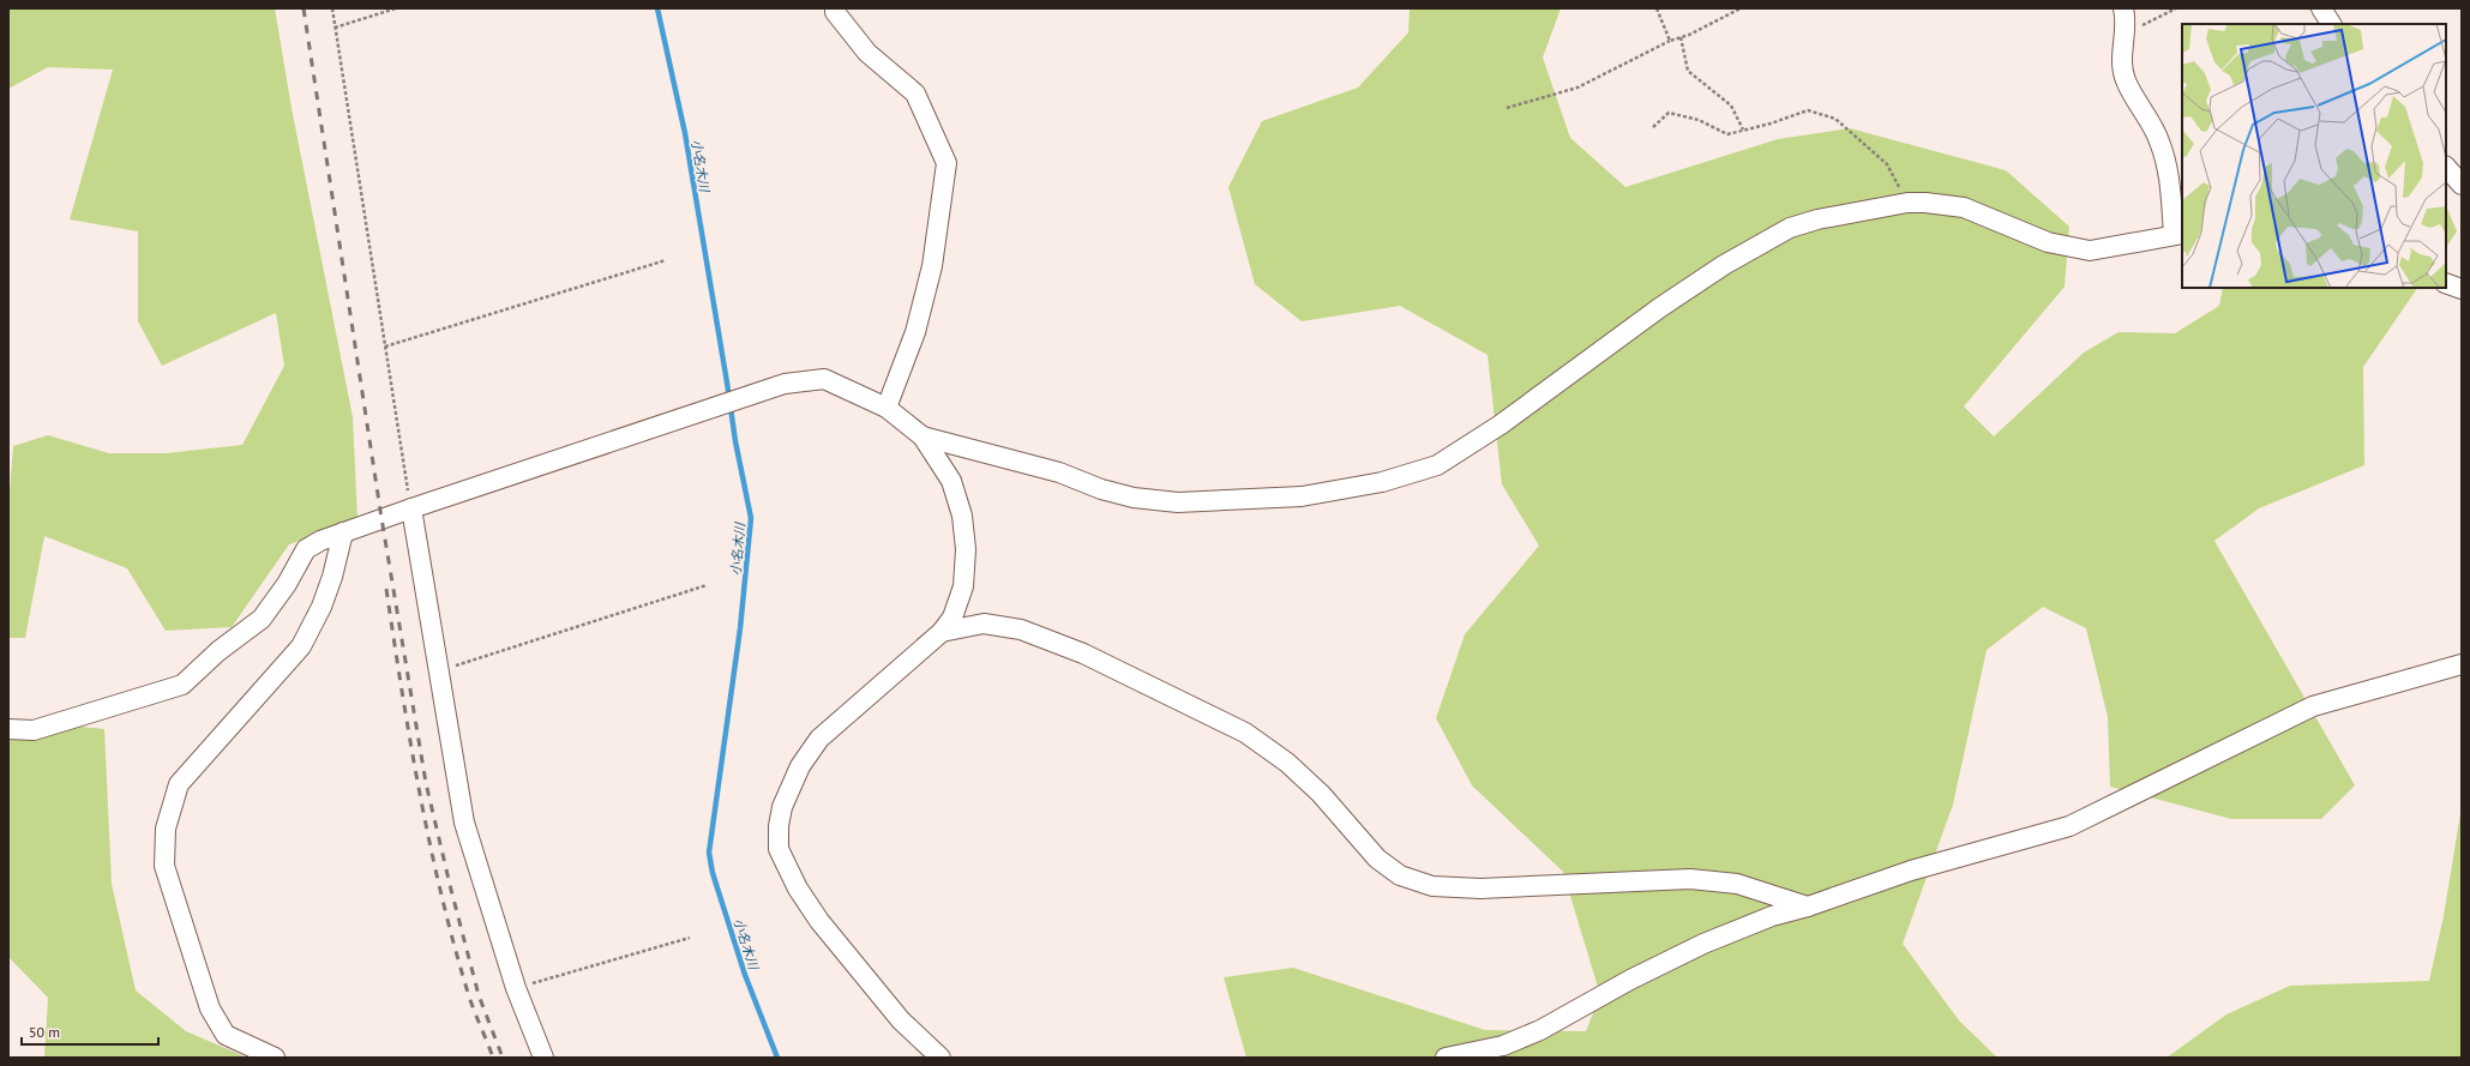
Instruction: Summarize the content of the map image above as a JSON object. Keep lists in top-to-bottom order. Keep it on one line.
{"water":["小名木川"],"scale_bar":"50 m"}
